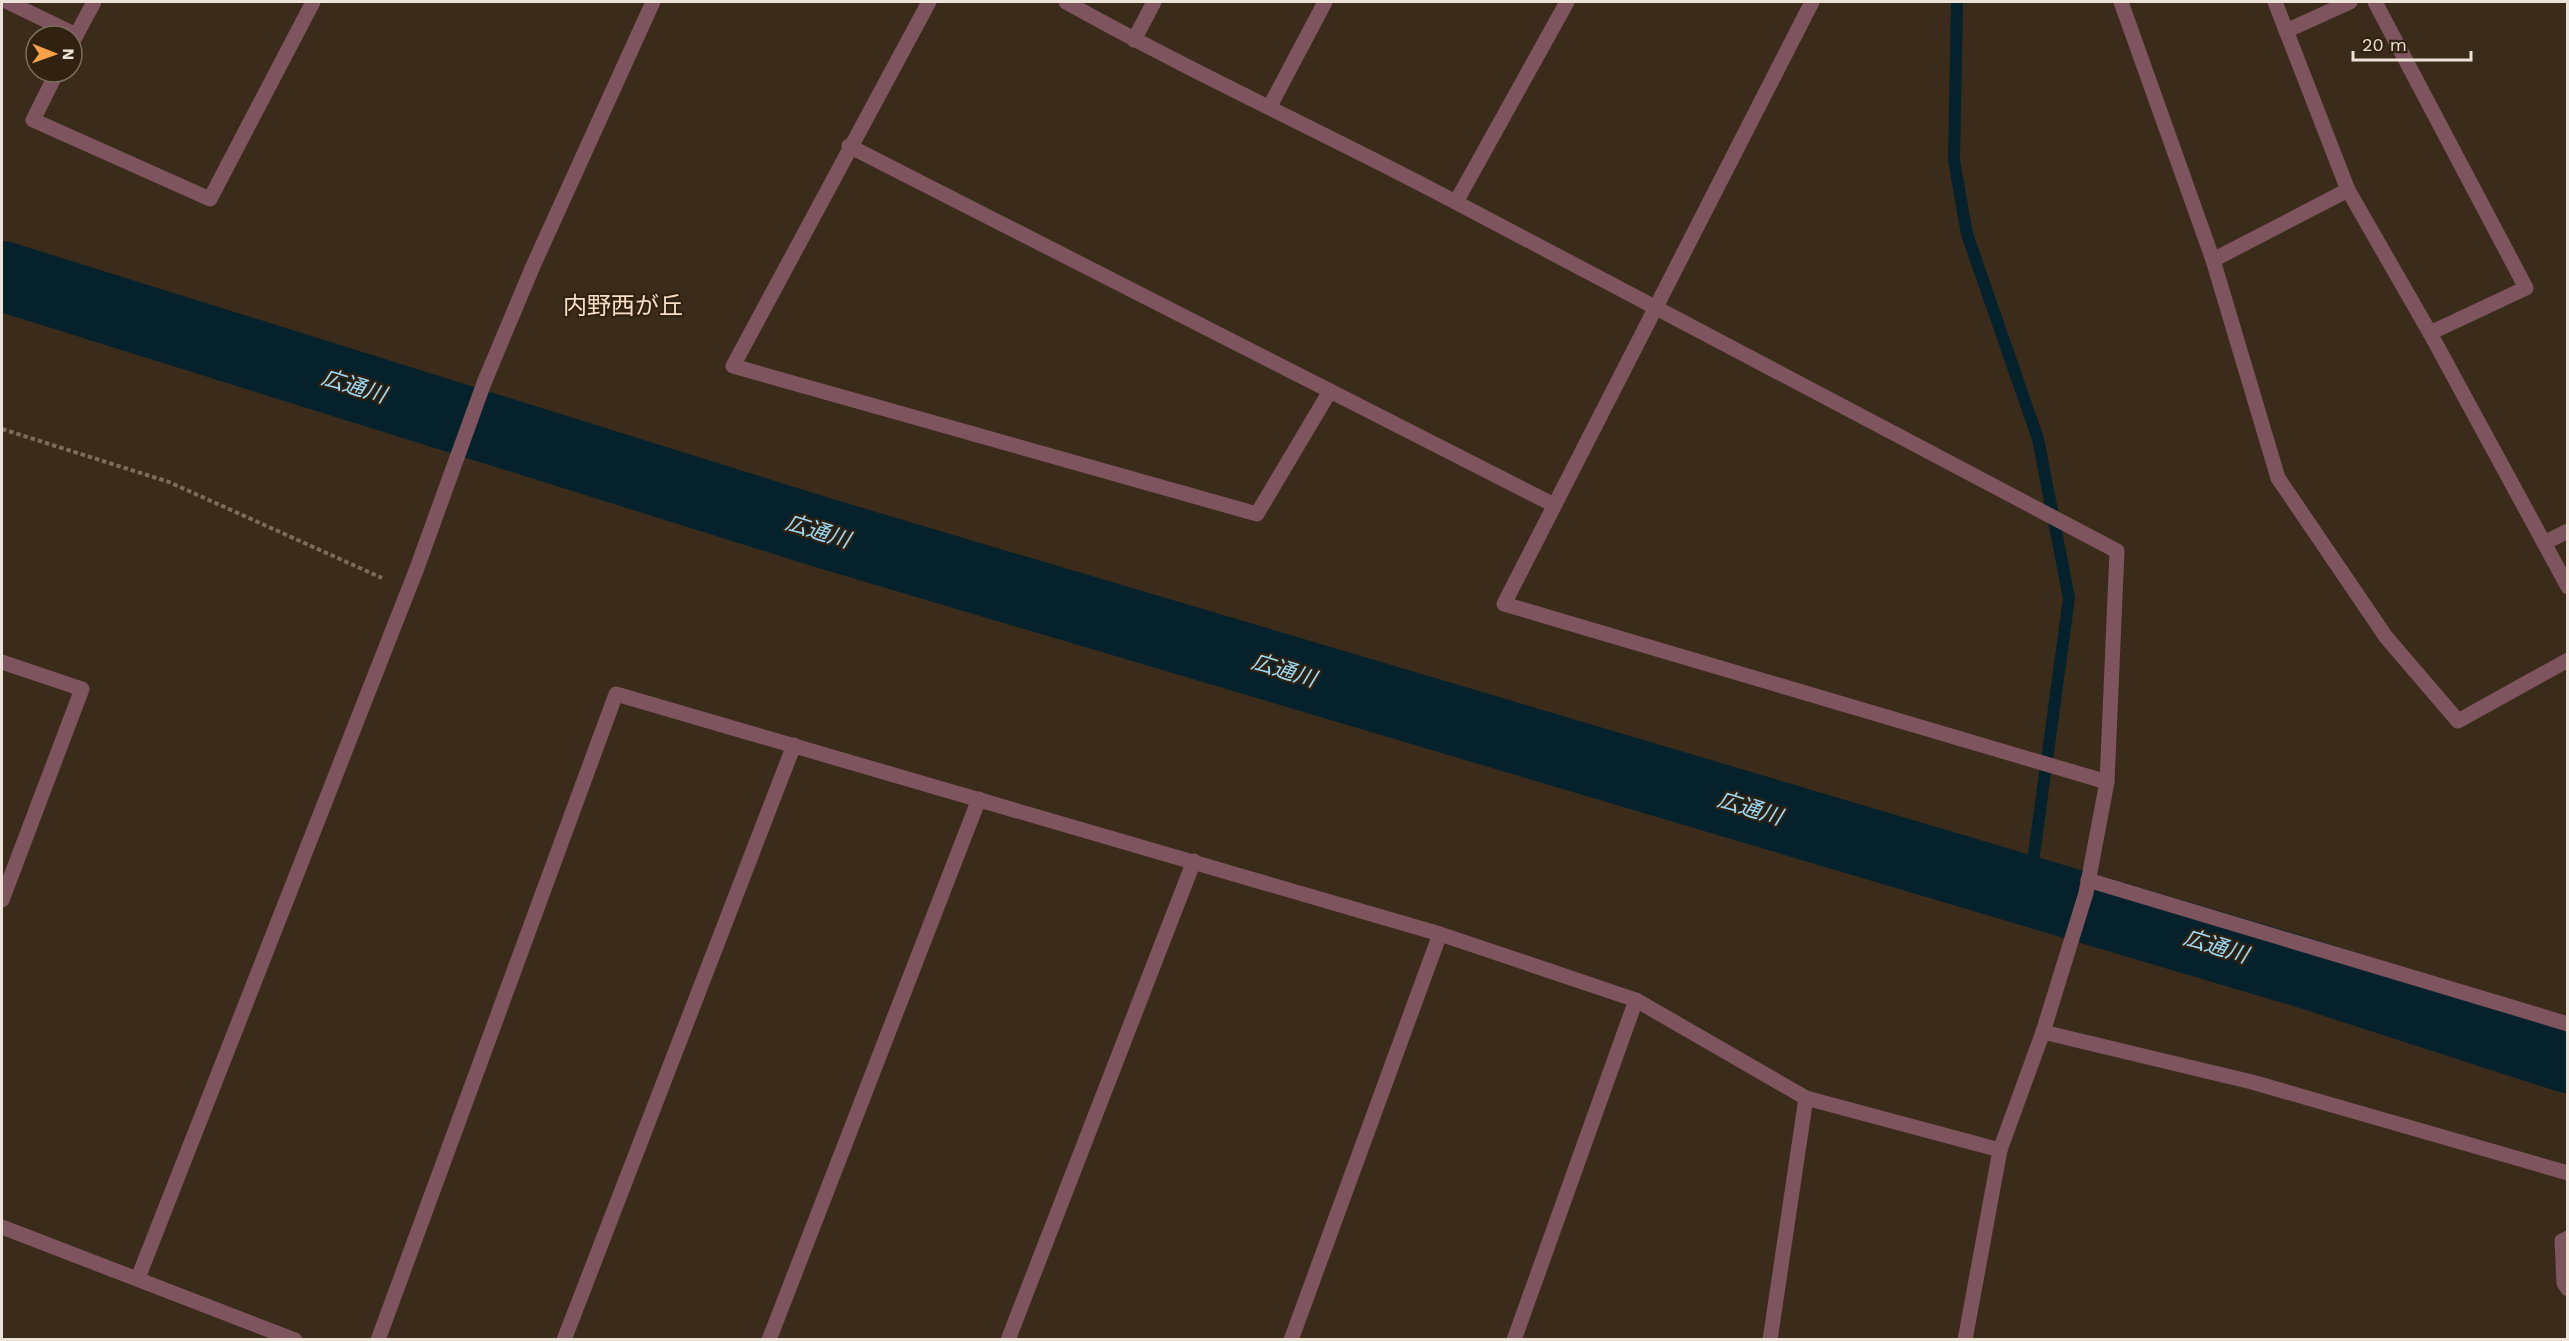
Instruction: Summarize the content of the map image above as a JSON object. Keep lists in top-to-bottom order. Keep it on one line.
{"districts":["内野西が丘"],"water":["広通川"],"scale_bar":"20 m","north":"right"}
